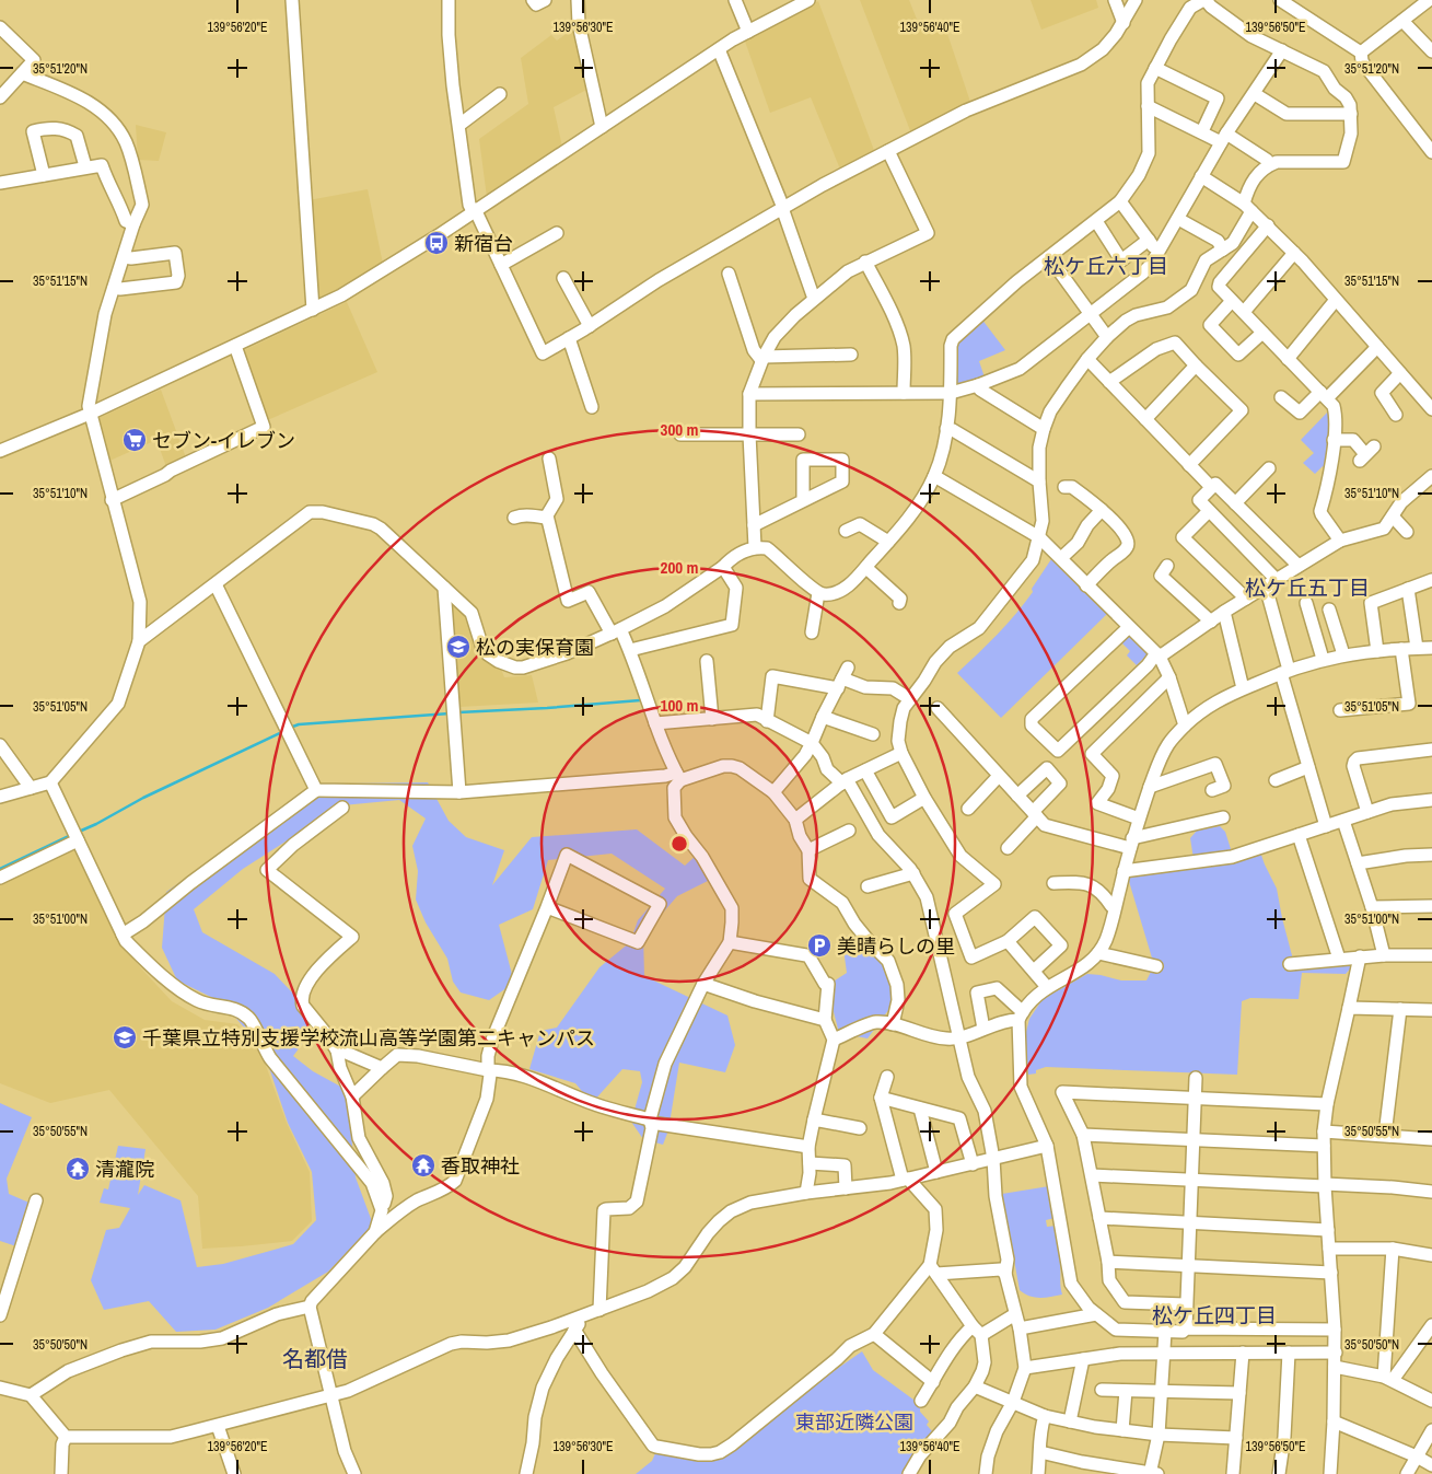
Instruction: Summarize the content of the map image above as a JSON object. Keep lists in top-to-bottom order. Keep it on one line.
{"districts":["松ケ丘六丁目","松ケ丘五丁目","松ケ丘四丁目","名都借"],"parks":["東部近隣公園"],"places":{"bus stop":["新宿台"],"supermarket":["セブン-イレブン"],"school or university":["松の実保育園","千葉県立特別支援学校流山高等学園第二キャンパス"],"parking":["美晴らしの里"],"temple":["香取神社","清瀧院"]},"coordinates":["139°56'20\"E","139°56'30\"E","139°56'40\"E","139°56'50\"E","35°51'20\"N","35°51'15\"N","35°51'10\"N","35°51'05\"N","35°51'00\"N","35°50'55\"N","35°50'50\"N"],"rings":["300 m","200 m","100 m"]}
